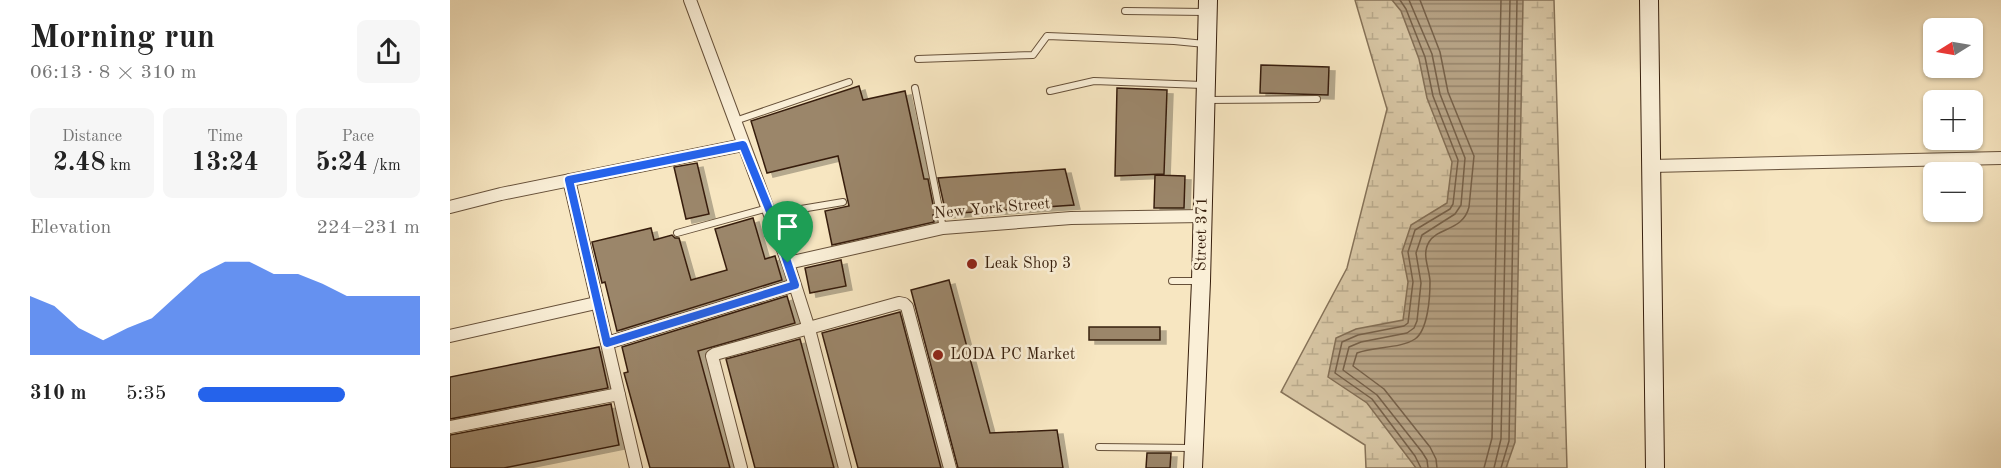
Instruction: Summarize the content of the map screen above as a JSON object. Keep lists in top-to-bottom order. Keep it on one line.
{"streets":{"street":["New York Street","Street 371"]},"crossings":[["New York Street","Street 371"]],"places":["Leak Shop 3","LODA PC Market"],"north":"left","page":{"heading":["Morning run","06:13 · 8 × 310 m"],"map_buttons":["+","−"],"stats":[["Distance","2.48 km"],["Time","13:24"],["Pace","5:24 /km"]],"chart":["Elevation","224–231 m"],"list":[{"name":"310 m","note":"5:35"}]}}
